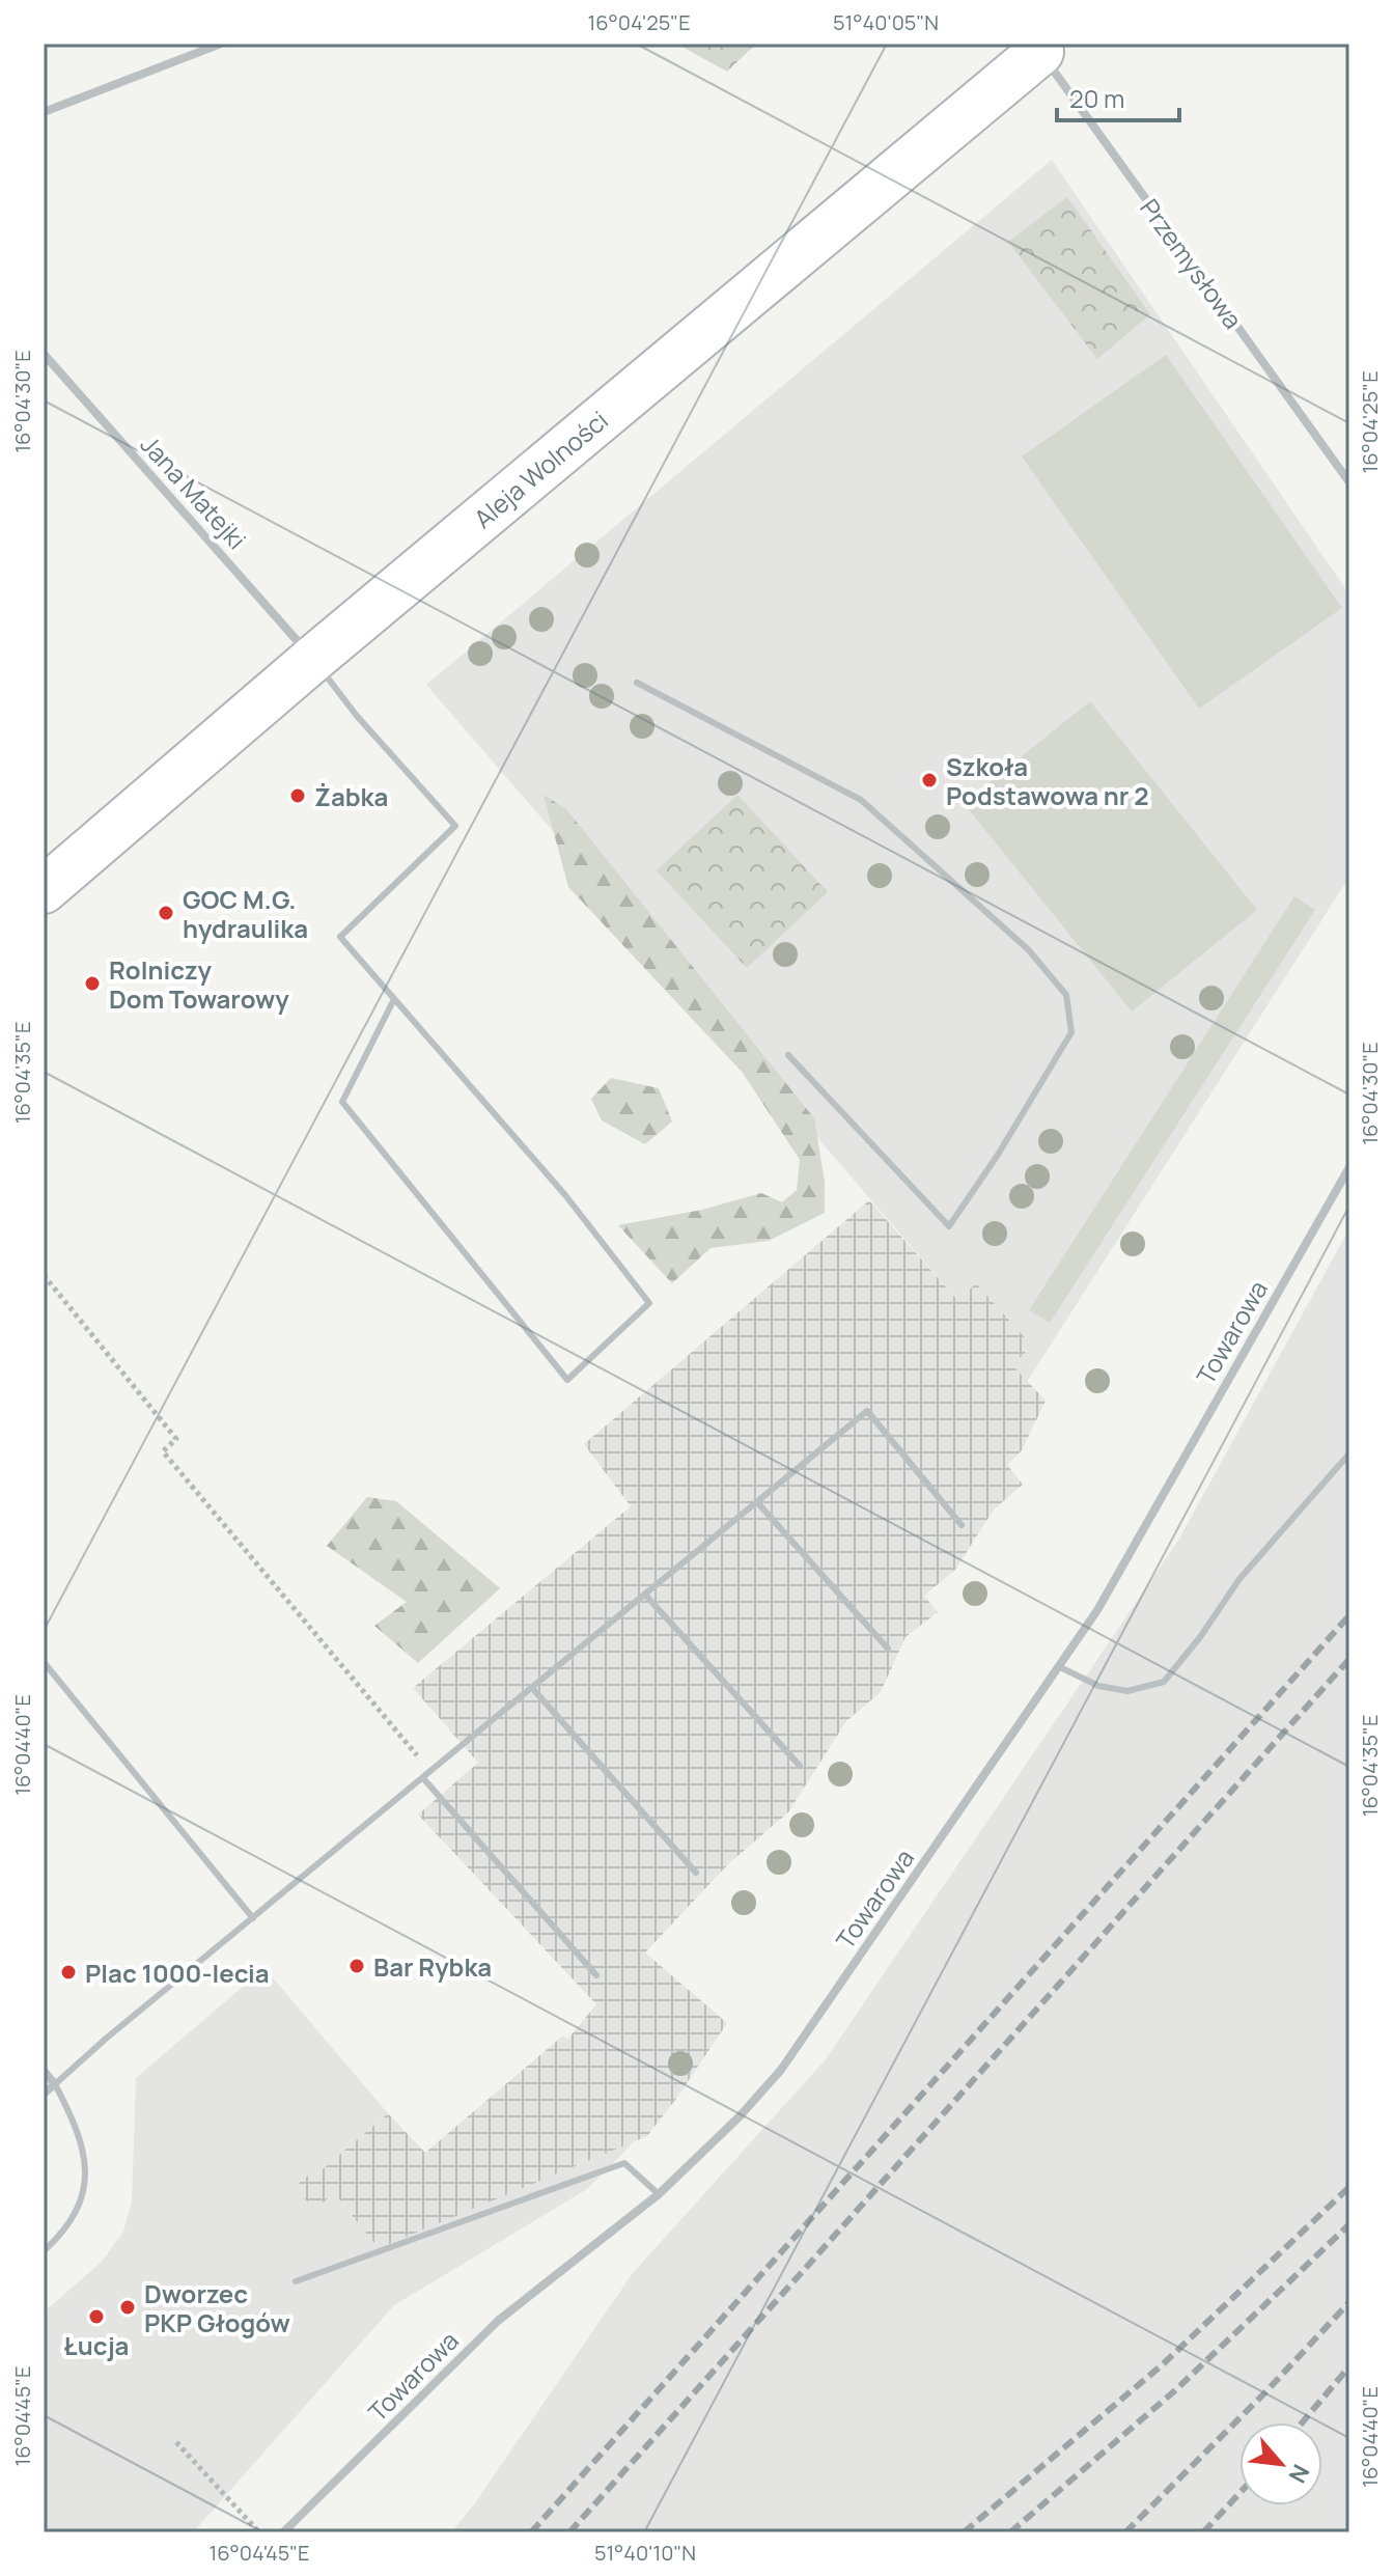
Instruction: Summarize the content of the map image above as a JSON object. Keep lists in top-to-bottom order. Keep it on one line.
{"streets":{"street":["Przemysłowa","Aleja Wolności","Jana Matejki","Towarowa"]},"crossings":[["Przemysłowa","Aleja Wolności"],["Aleja Wolności","Jana Matejki"]],"places":["Szkoła Podstawowa nr 2","Żabka","GOC M.G. hydraulika","Rolniczy Dom Towarowy","Bar Rybka","Plac 1000-lecia","Dworzec PKP Głogów","Łucja"],"scale_bar":"20 m","north":"bottom right","coordinates":["16°04'25\"E","51°40'05\"N","16°04'30\"E","16°04'35\"E","16°04'40\"E","16°04'45\"E","51°40'10\"N"]}
